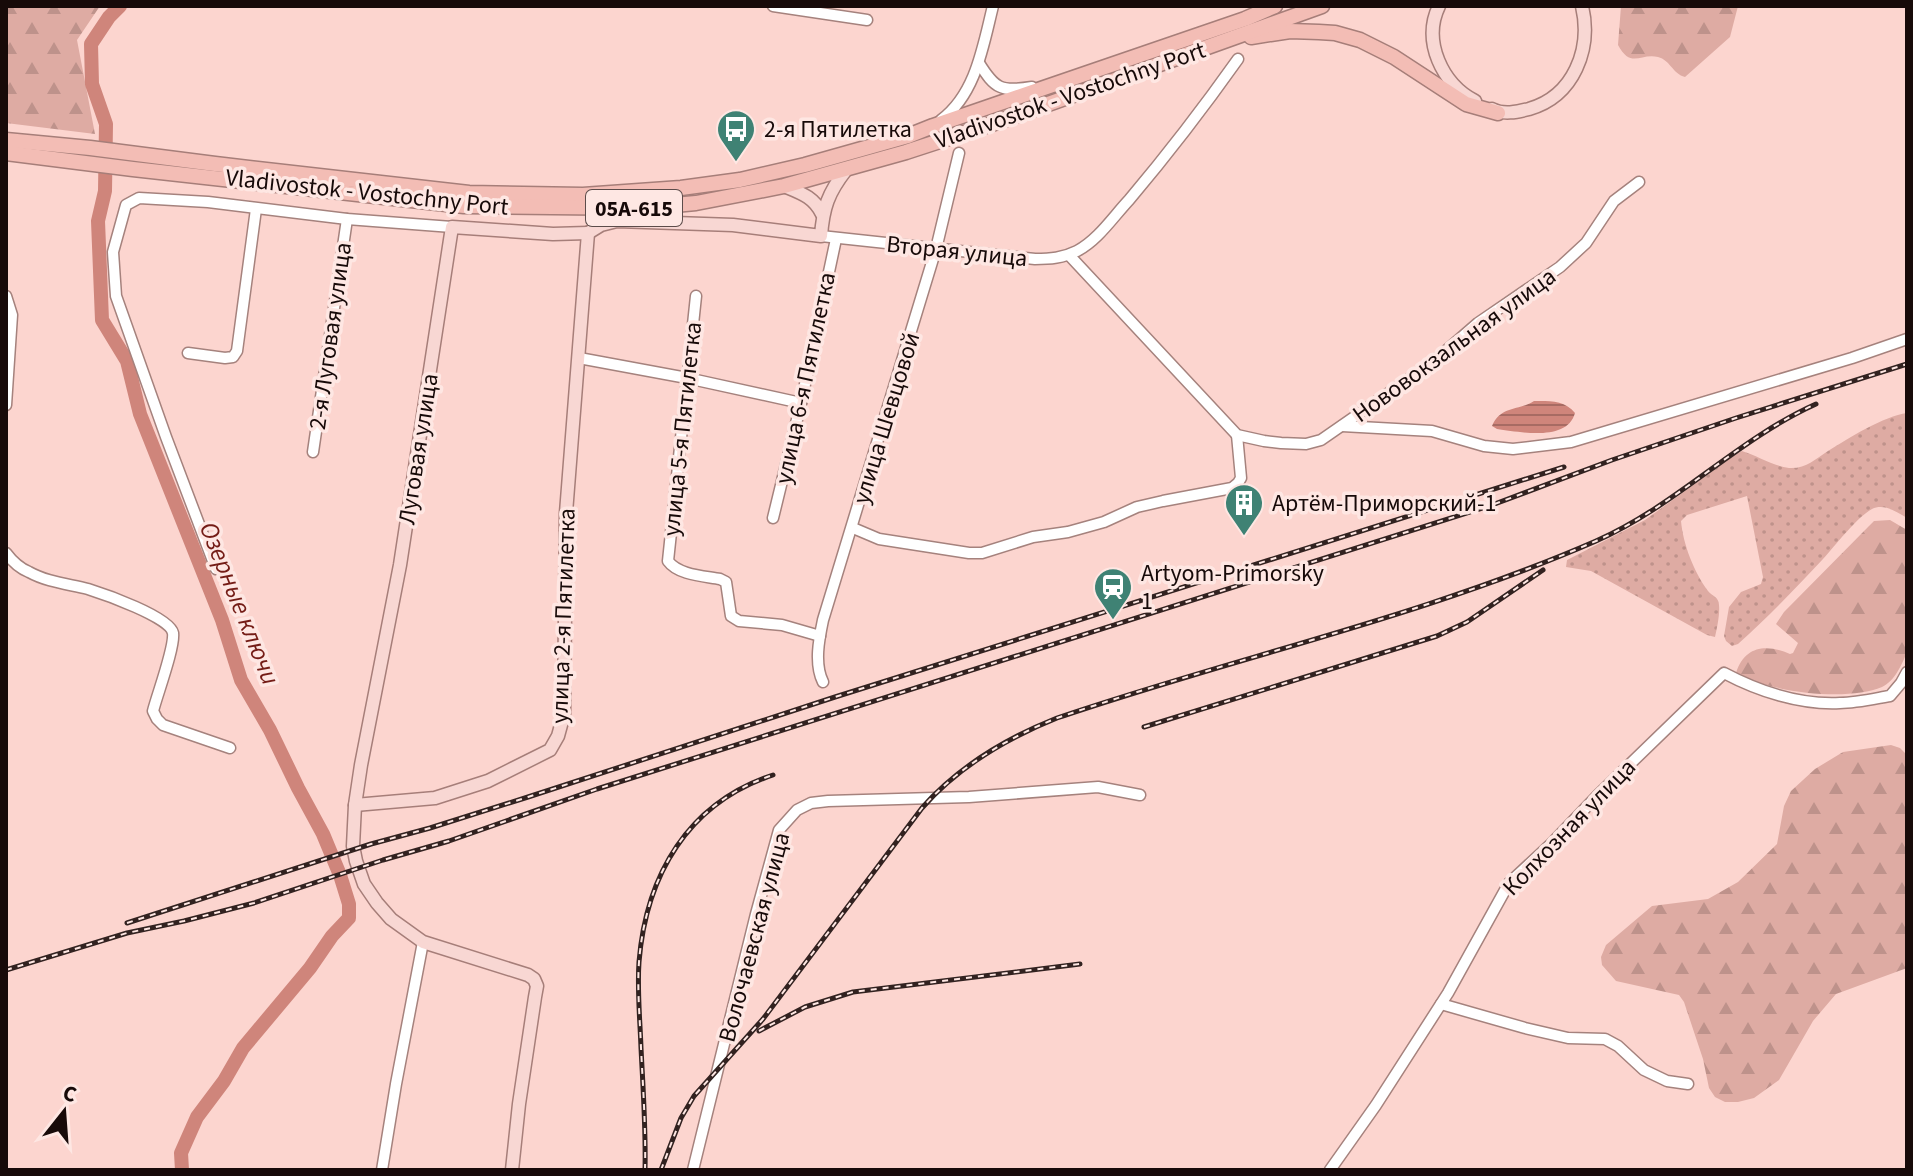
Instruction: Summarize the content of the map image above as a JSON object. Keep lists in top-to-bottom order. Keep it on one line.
{"streets":{"highway":["Vladivostok - Vostochny Port","05А-615"],"main road":["Вторая улица","Луговая улица","улица 2-я Пятилетка"],"street":["2-я Луговая улица","Нововокзальная улица","улица 6-я Пятилетка","улица Шевцовой","улица 5-я Пятилетка","Колхозная улица","Волочаевская улица"]},"crossings":[["Вторая улица","улица 6-я Пятилетка"],["Вторая улица","улица Шевцовой"],["Вторая улица","улица 2-я Пятилетка"],["улица Шевцовой","улица 5-я Пятилетка"],["Луговая улица","улица 2-я Пятилетка"]],"water":["Озерные ключи"],"places":{"bus stop":["2-я Пятилетка"],"building":["Артём-Приморский-1"],"station":["Artyom-Primorsky 1"]},"north":"top"}
